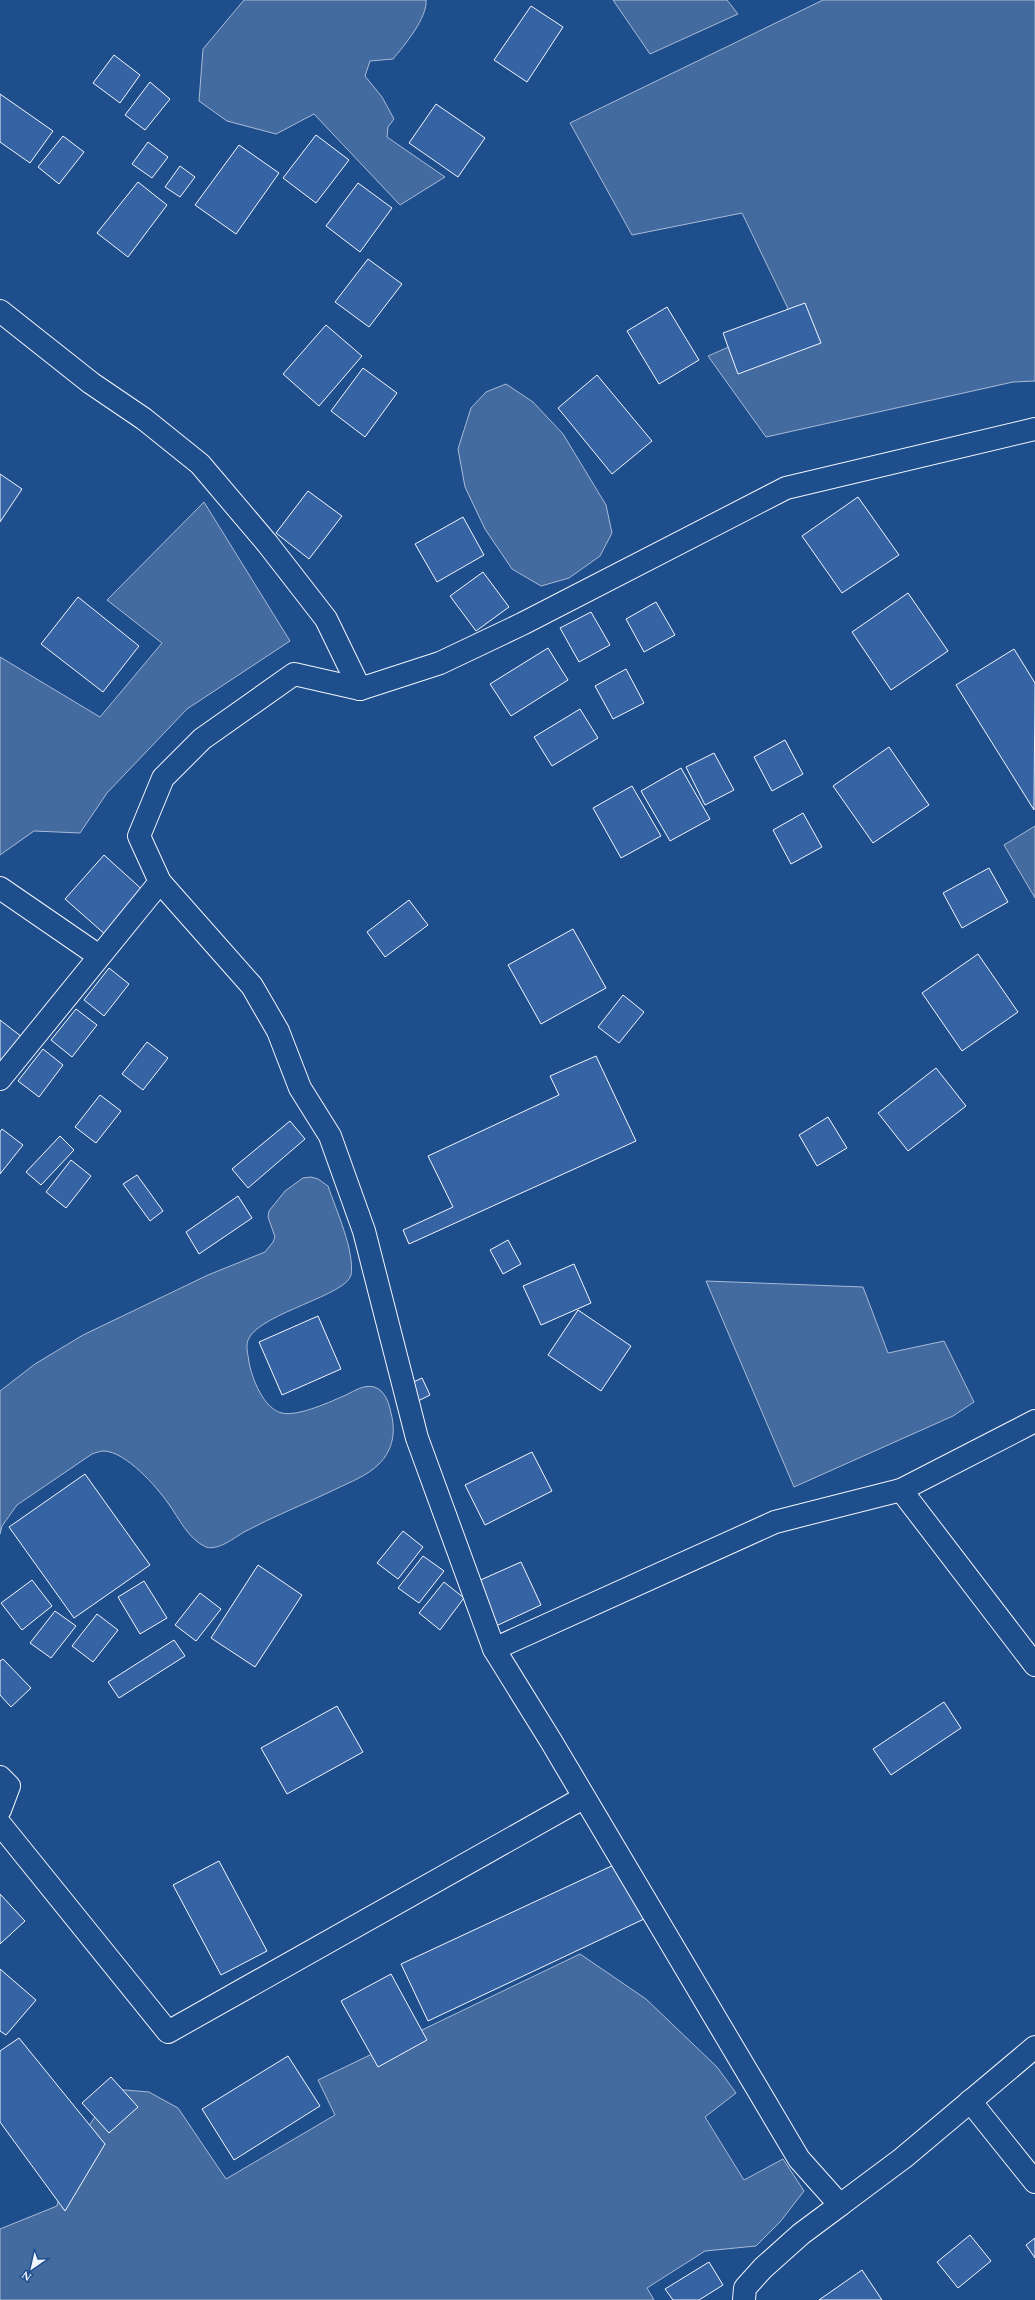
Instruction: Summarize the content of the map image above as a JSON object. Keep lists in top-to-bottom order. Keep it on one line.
{"north":"bottom left"}
